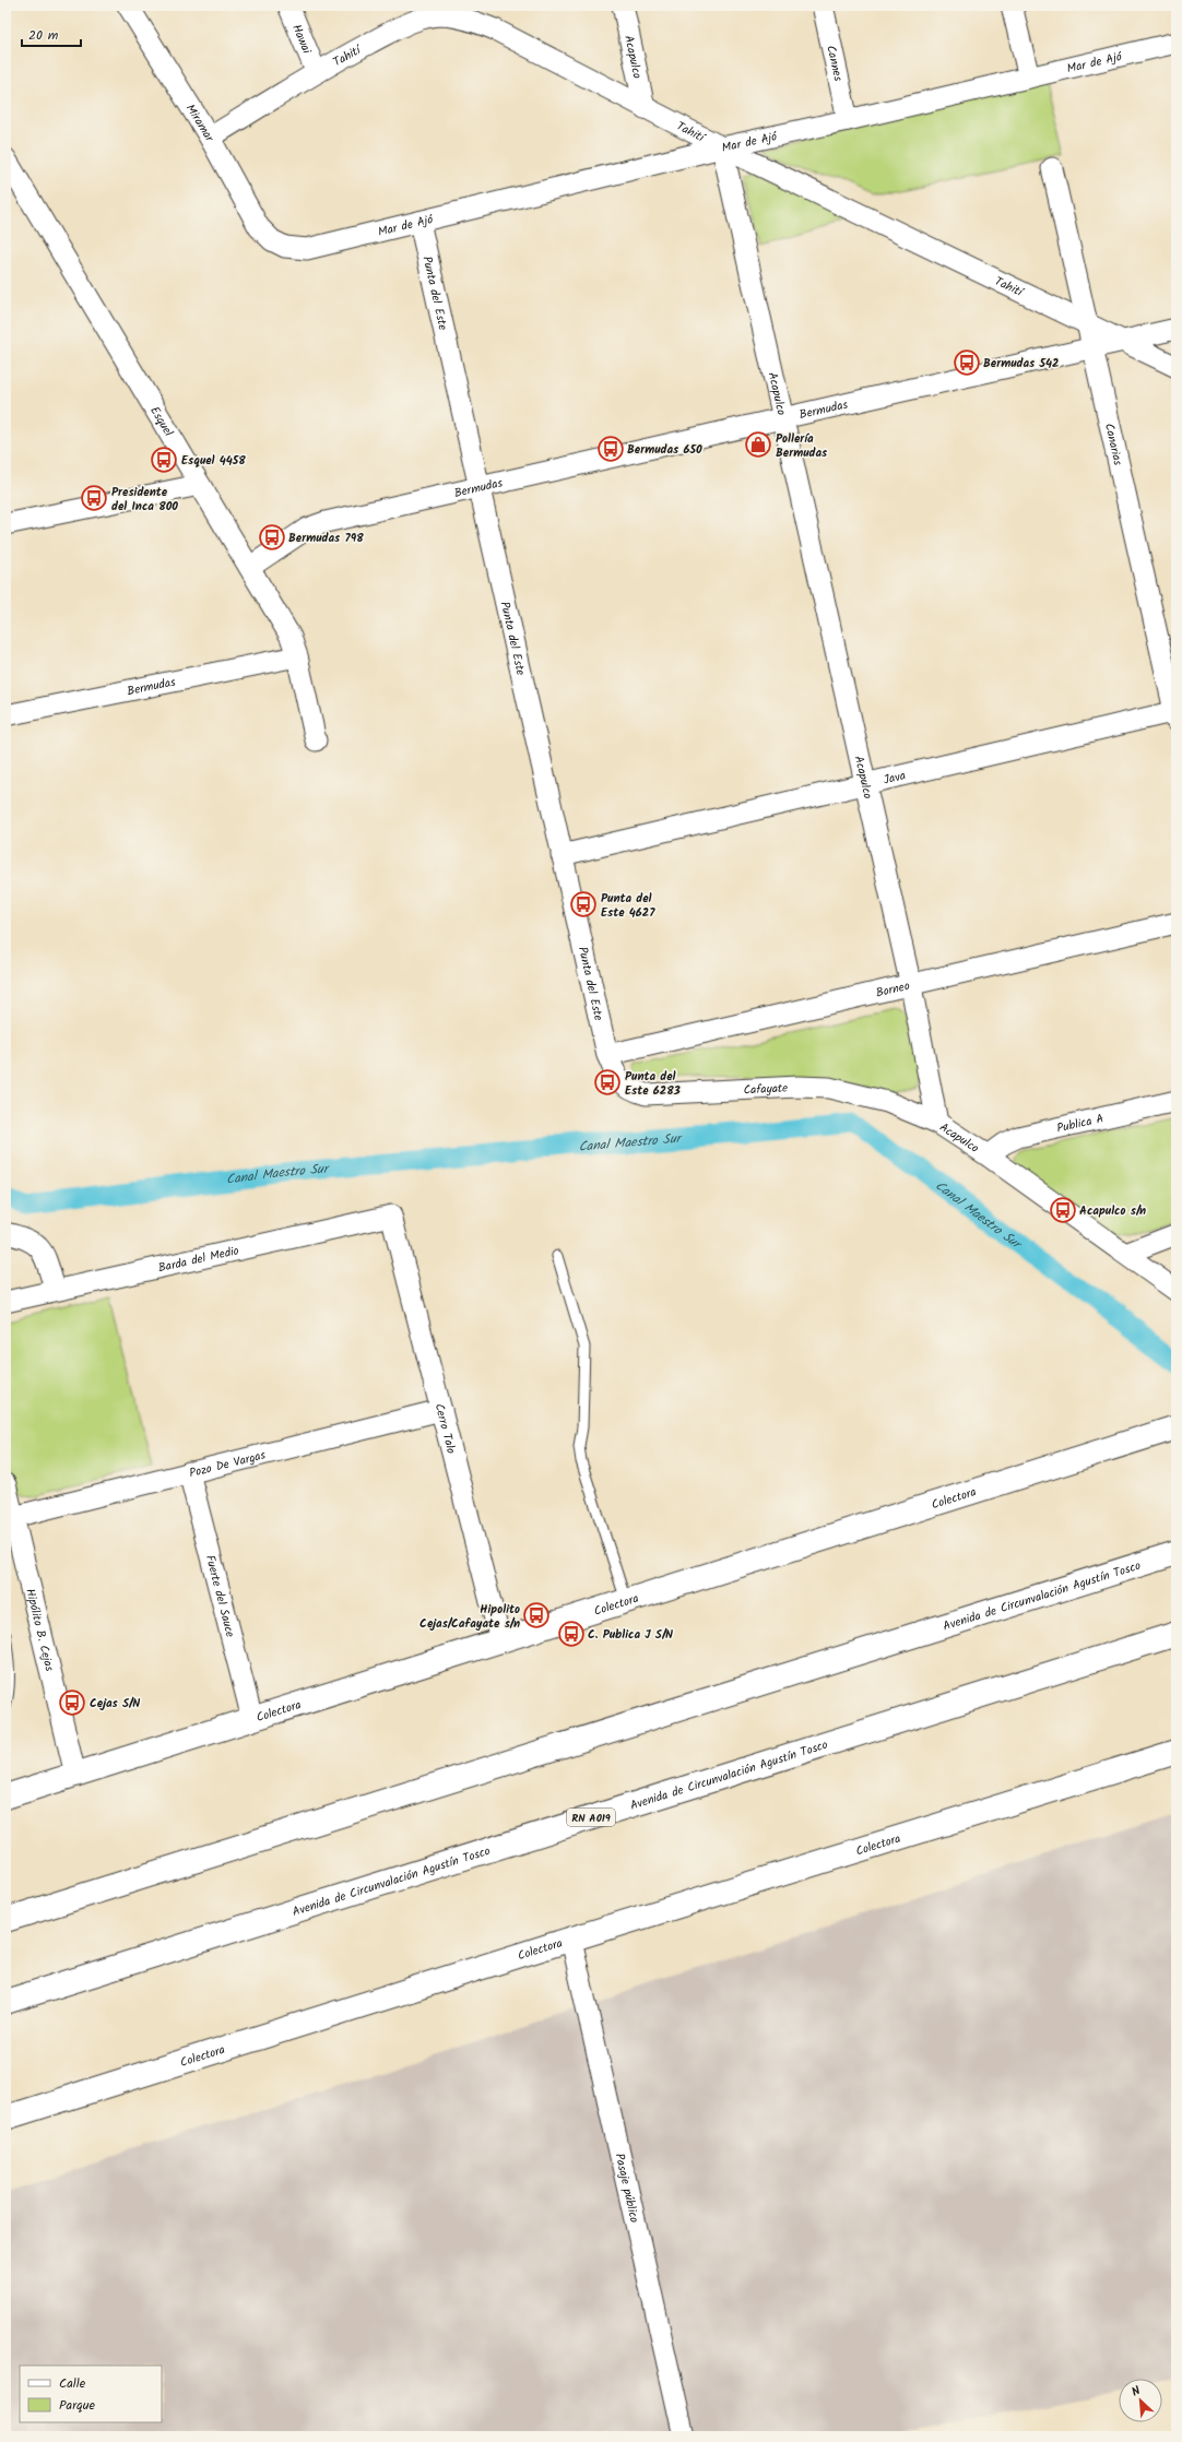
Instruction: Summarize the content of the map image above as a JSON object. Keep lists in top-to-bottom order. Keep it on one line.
{"streets":{"main road":["Colectora","Avenida de Circunvalación Agustín Tosco","RN A019"],"street":["Hawai","Tahití","Acapulco","Mar de Ajó","Cannes","Miramar","Punta del Este","Bermudas","Esquel","Canarias","Java","Borneo","Cafayate","Publica A","Barda del Medio","Cerro Talo","Pozo De Vargas","Fuerte del Sauce","Hipólito B. Cejas","Pasaje público"]},"crossings":[["Hawai","Tahití"],["Tahití","Acapulco"],["Tahití","Mar de Ajó"],["Tahití","Miramar"],["Tahití","Bermudas"],["Tahití","Canarias"],["Acapulco","Mar de Ajó"],["Acapulco","Bermudas"],["Acapulco","Java"],["Acapulco","Borneo"],["Acapulco","Cafayate"],["Acapulco","Publica A"],["Mar de Ajó","Cannes"],["Mar de Ajó","Miramar"],["Mar de Ajó","Punta del Este"],["Punta del Este","Bermudas"],["Punta del Este","Java"],["Punta del Este","Borneo"],["Punta del Este","Cafayate"],["Bermudas","Esquel"],["Bermudas","Canarias"],["Canarias","Java"],["Borneo","Cafayate"],["Barda del Medio","Cerro Talo"],["Cerro Talo","Pozo De Vargas"],["Cerro Talo","Colectora"],["Pozo De Vargas","Fuerte del Sauce"],["Pozo De Vargas","Hipólito B. Cejas"],["Colectora","Fuerte del Sauce"],["Colectora","Hipólito B. Cejas"],["Colectora","Pasaje público"]],"water":["Canal Maestro Sur"],"places":{"bus stop":["Bermudas 542","Bermudas 650","Esquel 4458","Presidente del Inca 800","Bermudas 798","Punta del Este 4627","Punta del Este 6283","Acapulco s/n","Hipolito Cejas/Cafayate s/n","C. Publica J S/N","Cejas S/N"],"shop":["Pollería Bermudas"]},"legend":["Calle","Parque"],"scale_bar":"20 m","north":"top left"}
